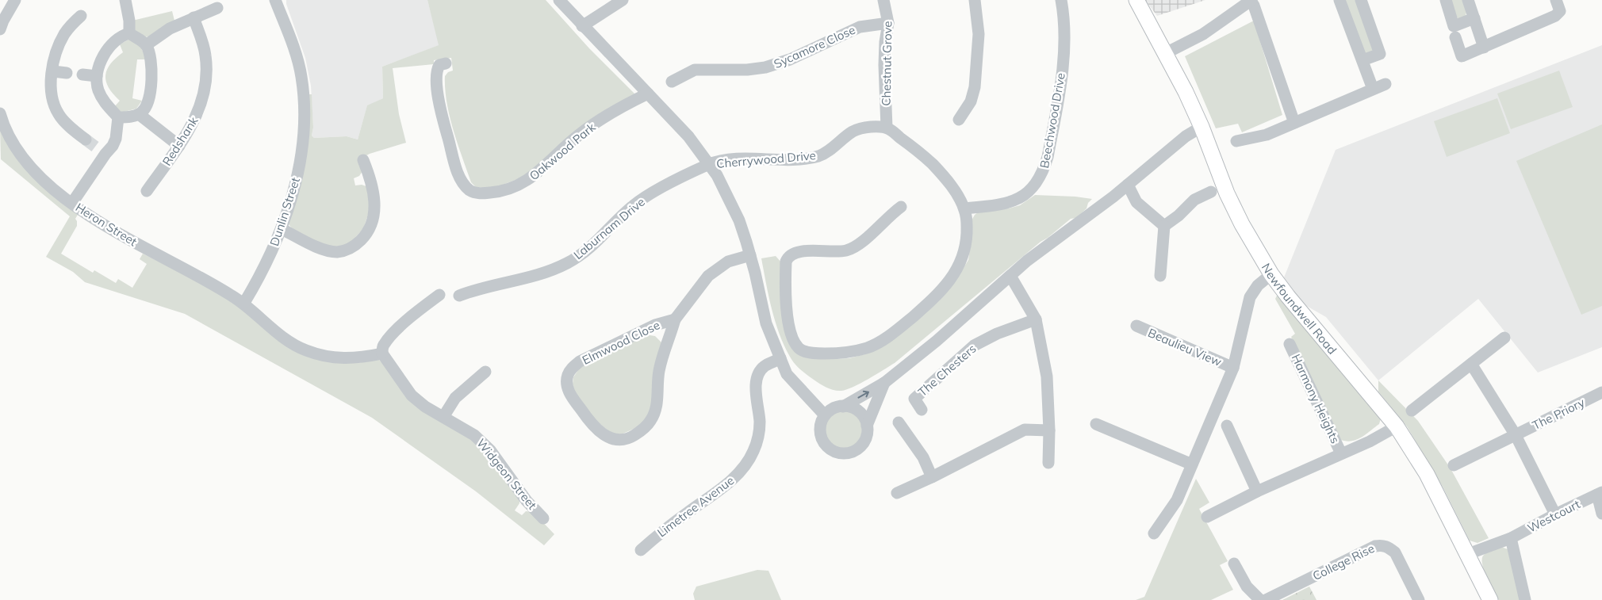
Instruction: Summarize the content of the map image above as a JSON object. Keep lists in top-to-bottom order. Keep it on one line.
{"streets":{"main road":["Newfoundwell Road"],"street":["Sycamore Close","Chestnut Grove","Beechwood Drive","Redshank","Oakwood Park","Cherrywood Drive","Dunlin Street","Heron Street","Laburnam Drive","Elmwood Close","Beaulieu View","The Chesters","Harmony Heights","The Priory","Widgeon Street","Limetree Avenue","Westcourt","College Rise"]},"crossings":[["Sycamore Close","Chestnut Grove"],["Chestnut Grove","Cherrywood Drive"],["Cherrywood Drive","Laburnam Drive"],["Dunlin Street","Heron Street"],["Heron Street","Widgeon Street"],["Newfoundwell Road","Beaulieu View"],["Newfoundwell Road","Harmony Heights"],["Newfoundwell Road","Westcourt"]]}
